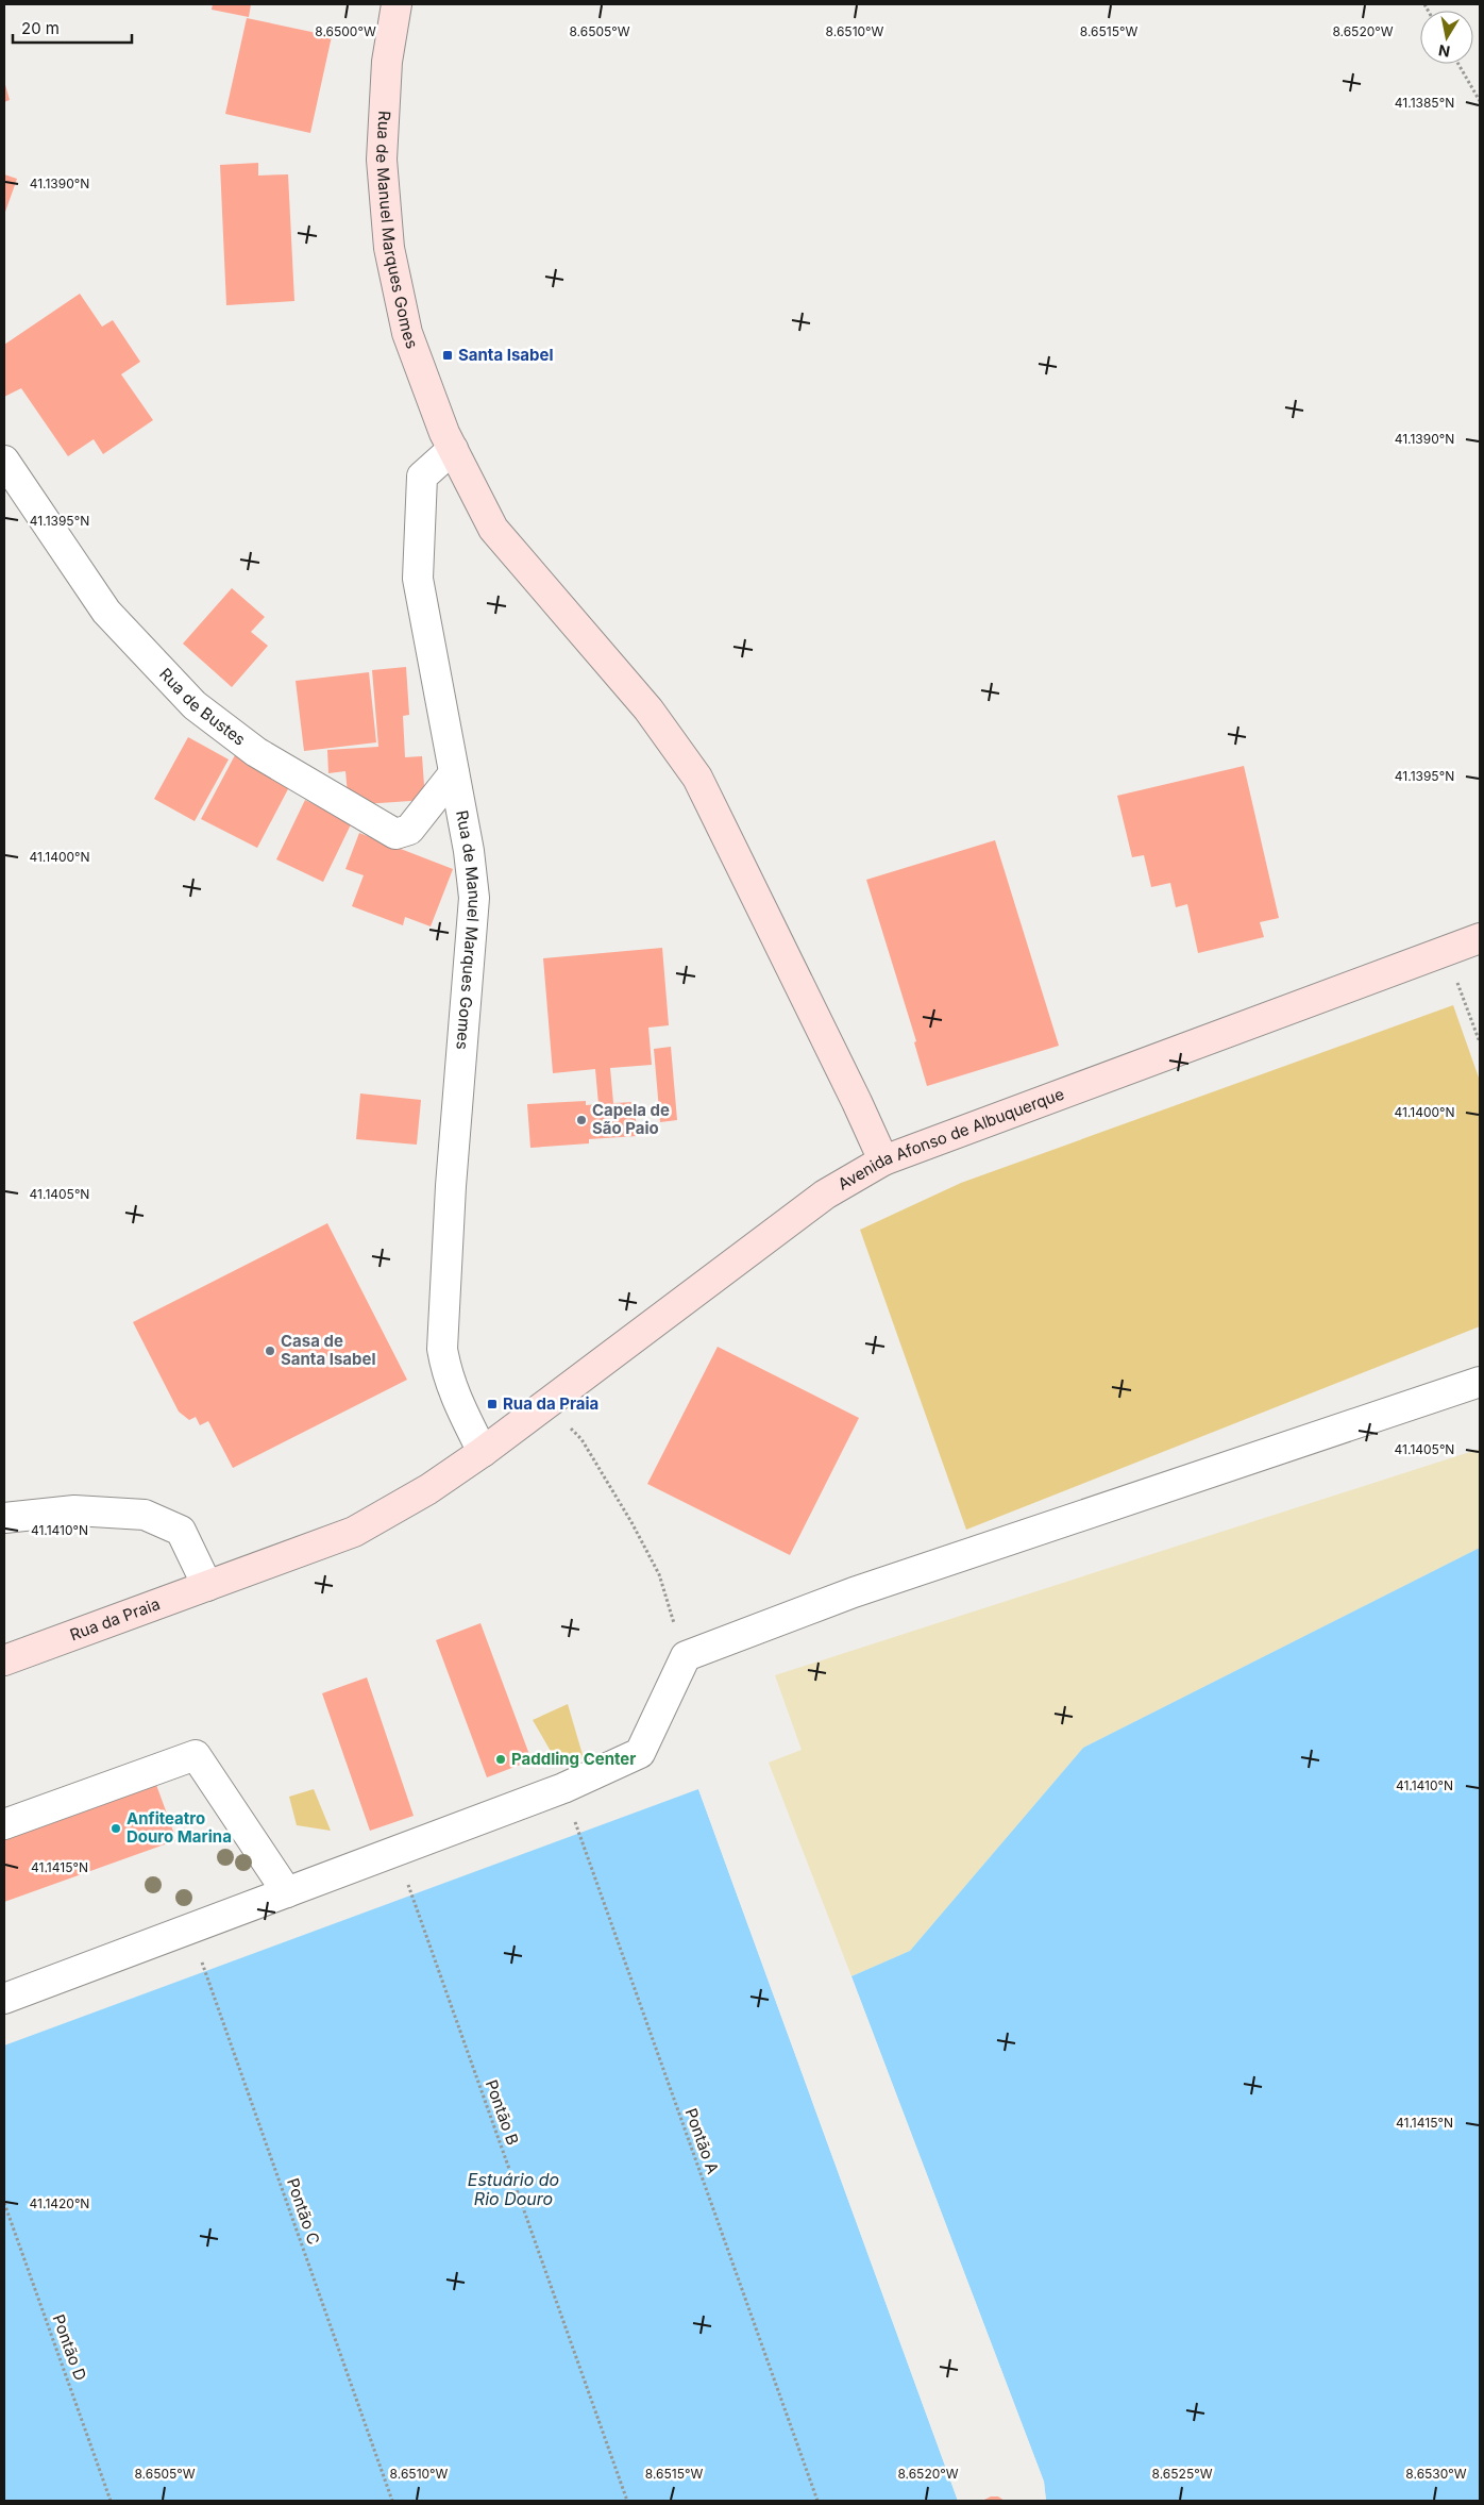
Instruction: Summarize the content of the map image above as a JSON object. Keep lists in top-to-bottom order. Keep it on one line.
{"streets":{"main road":["Rua de Manuel Marques Gomes","Avenida Afonso de Albuquerque","Rua da Praia"],"street":["Rua de Bustes"],"path":["Pontão B","Pontão A","Pontão C","Pontão D"]},"crossings":[["Rua de Manuel Marques Gomes","Rua de Bustes"],["Rua de Manuel Marques Gomes","Avenida Afonso de Albuquerque"],["Rua de Manuel Marques Gomes","Rua da Praia"],["Avenida Afonso de Albuquerque","Rua da Praia"]],"water":["Estuário do Rio Douro"],"places":{"transit":["Santa Isabel","Rua da Praia"],"other":["Capela de São Paio","Casa de Santa Isabel","Paddling Center","Anfiteatro Douro Marina"]},"scale_bar":"20 m","north":"bottom","coordinates":["8.6505°W","8.6510°W","8.6515°W","8.6520°W","8.6500°W","41.1385°N","41.1390°N","41.1395°N","41.1400°N","41.1405°N","41.1410°N","41.1415°N","41.1420°N","8.6525°W","8.6530°W"]}
